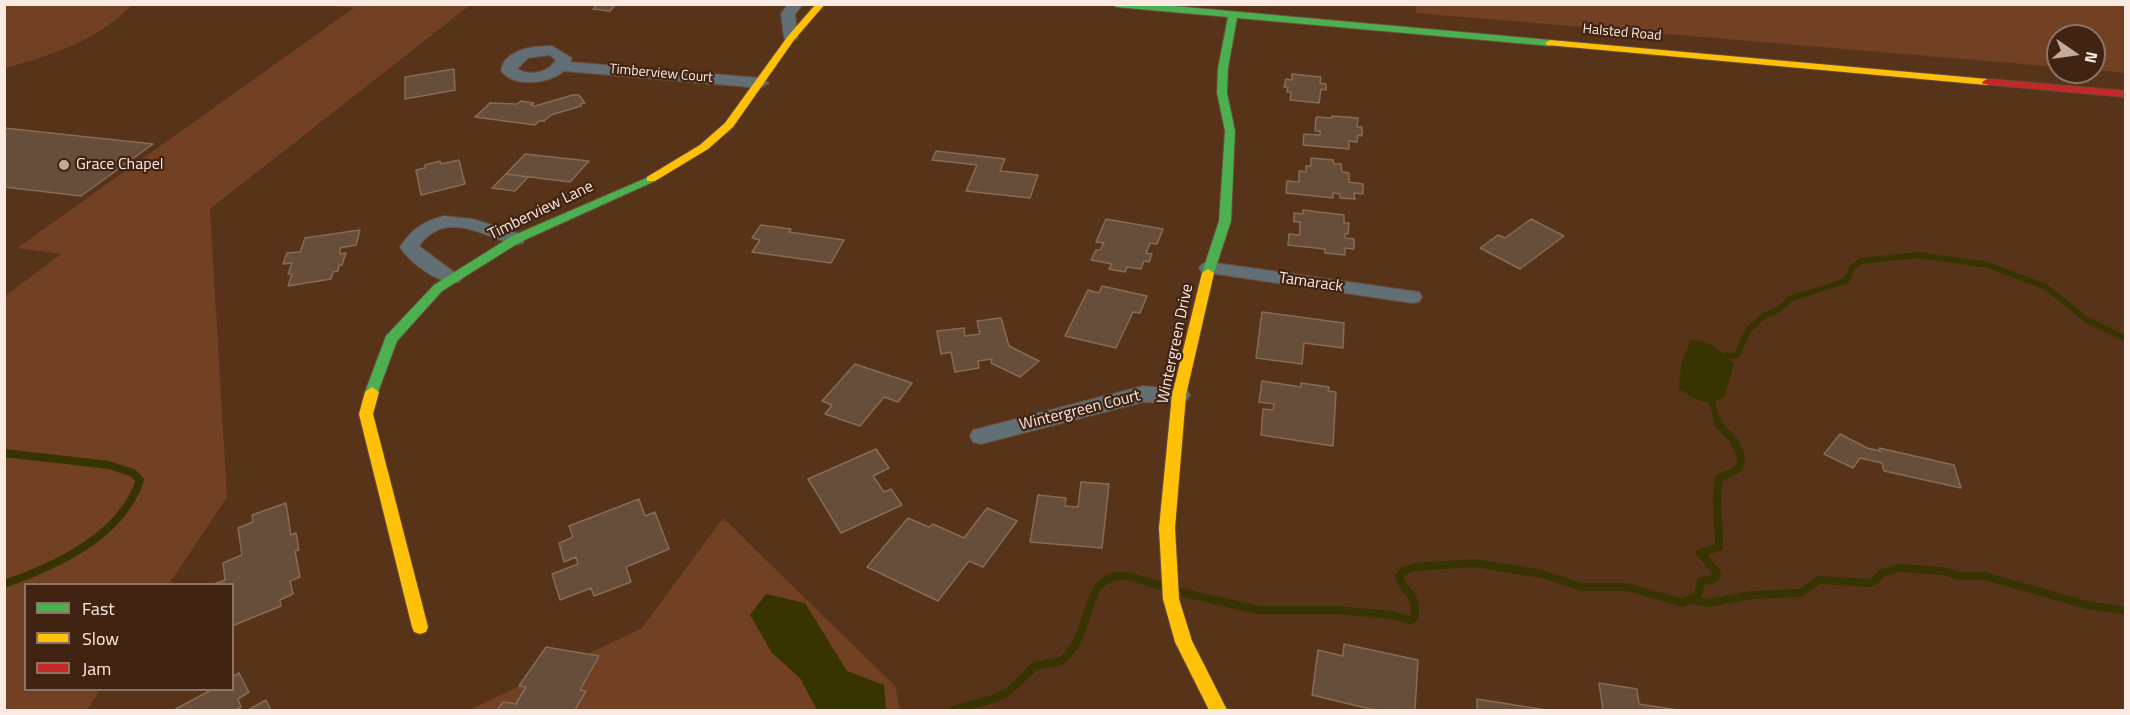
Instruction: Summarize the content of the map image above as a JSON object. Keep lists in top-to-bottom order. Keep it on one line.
{"streets":{"street":["Halsted Road","Timberview Court","Timberview Lane","Tamarack","Wintergreen Drive","Wintergreen Court"]},"crossings":[["Halsted Road","Wintergreen Drive"],["Timberview Court","Timberview Lane"],["Tamarack","Wintergreen Drive"],["Wintergreen Drive","Wintergreen Court"]],"places":["Grace Chapel"],"legend":["Fast","Slow","Jam"],"north":"right"}
